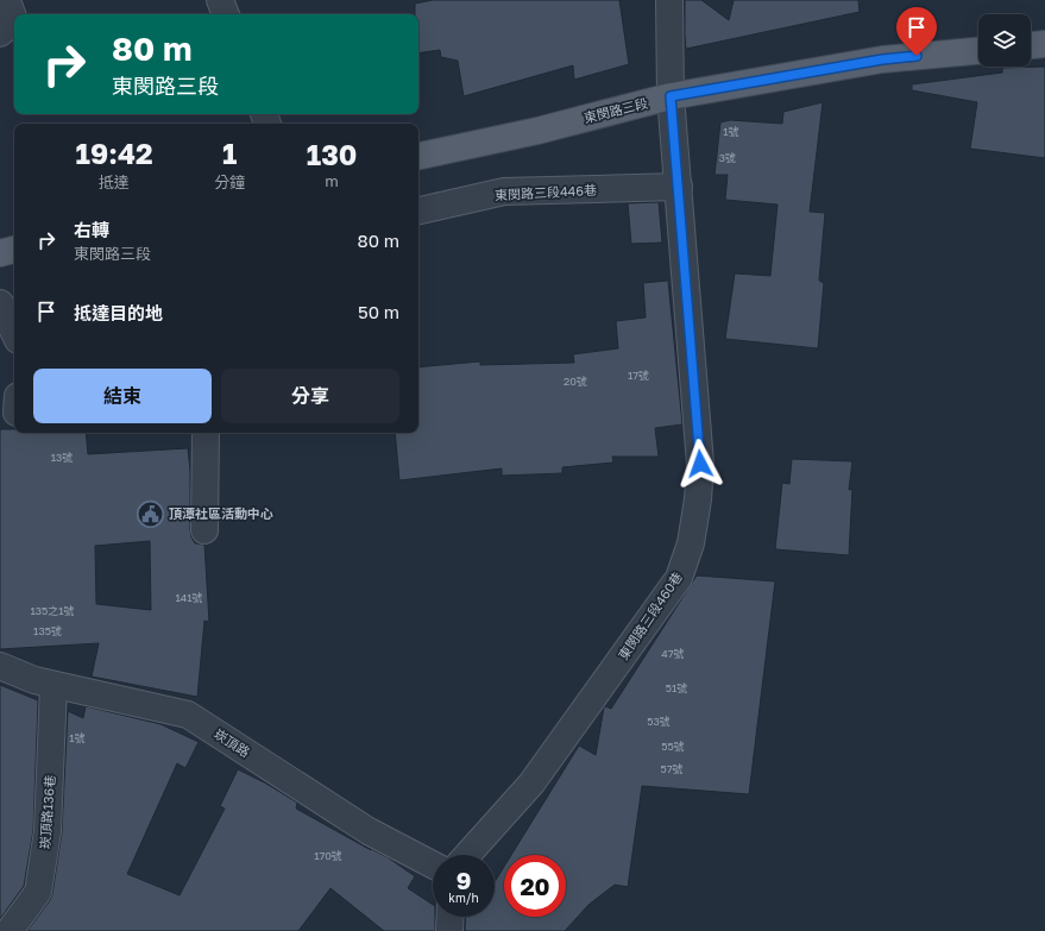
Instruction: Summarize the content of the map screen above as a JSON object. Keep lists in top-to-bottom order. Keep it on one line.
{"streets":{"main road":["東閔路三段"],"street":["東閔路三段446巷","東閔路三段460巷","崁頂路","崁頂路136巷"]},"crossings":[["東閔路三段","東閔路三段460巷"],["東閔路三段446巷","東閔路三段460巷"],["崁頂路","崁頂路136巷"]],"places":{"public building":["頂潭社區活動中心"]},"house_numbers":["1號","3號","17號","20號","13號","141號","135之1號","135號","47號","51號","53號","1號","55號","57號","170號"],"page":{"turn":["80 m","東閔路三段"],"eta":["19:42","抵達","1","分鐘","130","m"],"list":[{"name":"右轉","note":"東閔路三段","value":"80 m"},{"name":"抵達目的地","value":"50 m"}],"buttons":["結束","分享"],"speed":"9 km/h","limit":"20"}}
